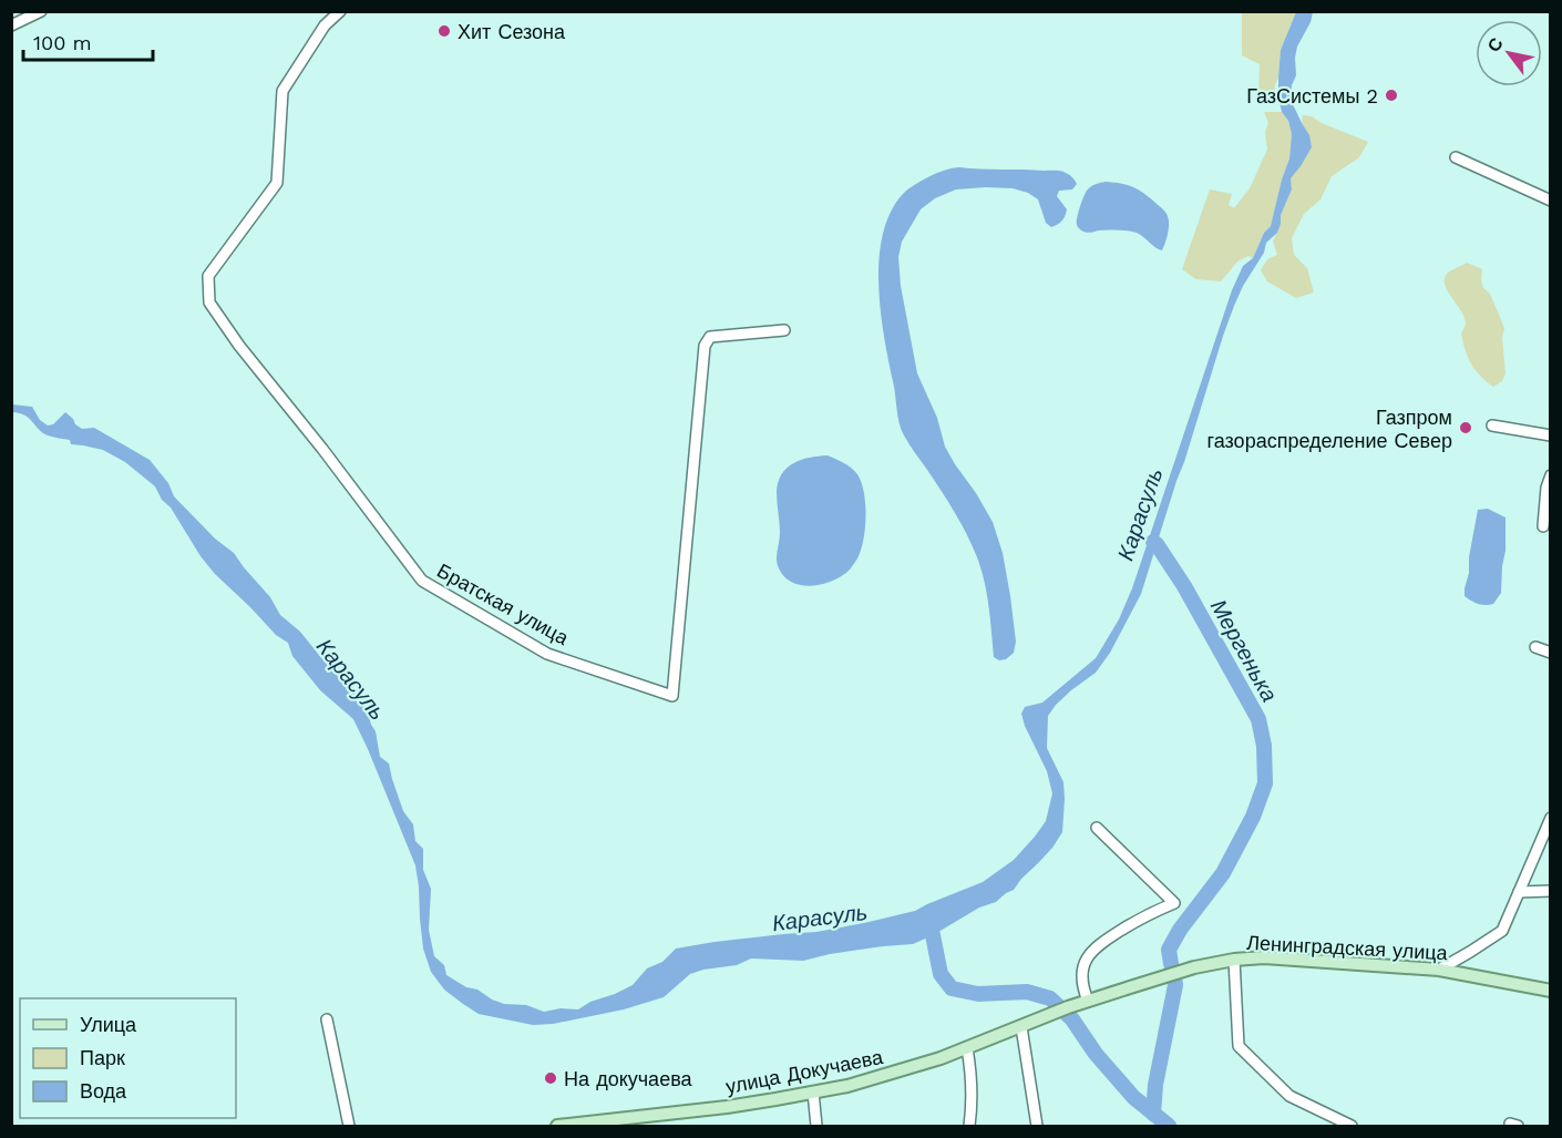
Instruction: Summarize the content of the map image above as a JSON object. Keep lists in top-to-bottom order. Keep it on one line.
{"streets":{"main road":["Ленинградская улица","улица Докучаева"],"street":["Братская улица"]},"crossings":[["Ленинградская улица","улица Докучаева"]],"water":["Карасуль","Мергенька"],"places":["Хит Сезона","ГазСистемы 2","Газпром газораспределение Север","На докучаева"],"legend":["Улица","Парк","Вода"],"scale_bar":"100 m","north":"top left"}
